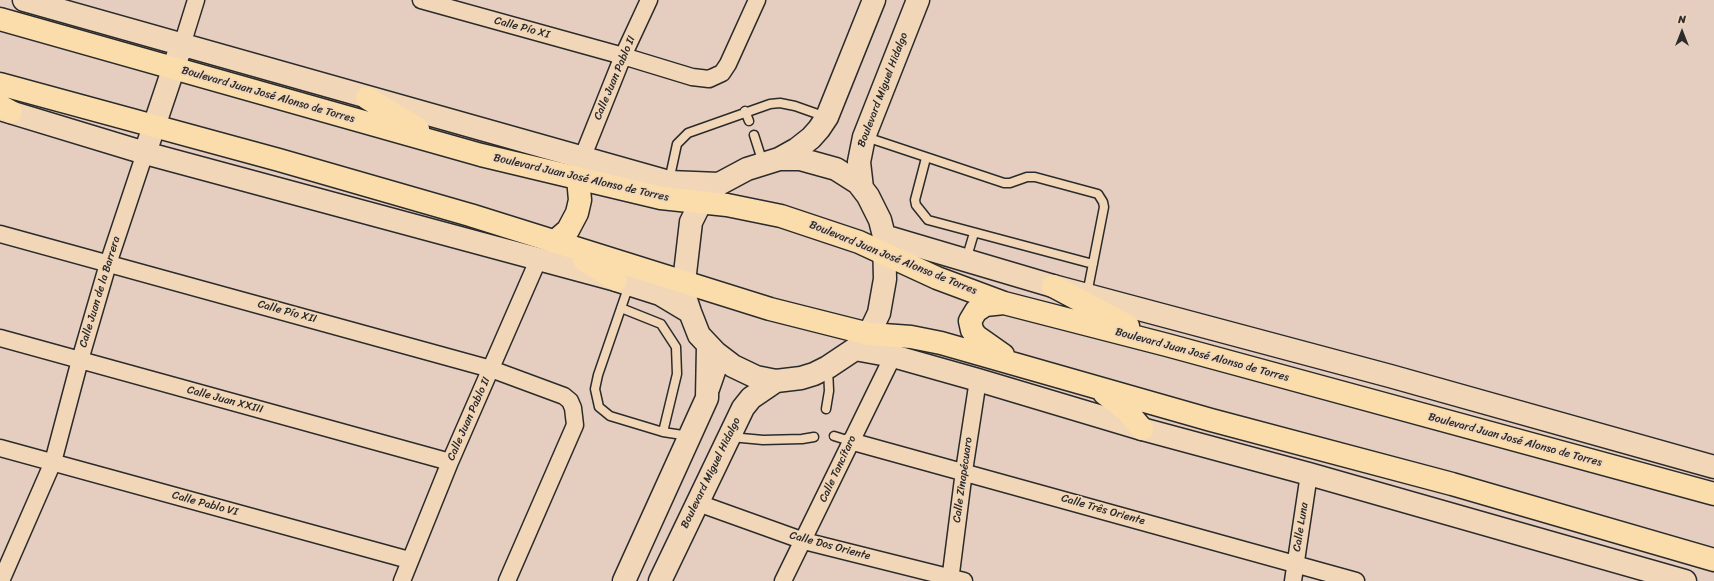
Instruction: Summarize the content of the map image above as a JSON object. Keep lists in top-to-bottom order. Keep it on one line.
{"streets":{"main road":["Boulevard Juan José Alonso de Torres"],"street":["Calle Pío XI","Calle Juan Pablo II","Boulevard Miguel Hidalgo","Calle Juan de la Barrera","Calle Pío XII","Calle Juan XXIII","Calle Tancítaro","Calle Zinapécuaro","Calle Pablo VI","Calle Três Oriente","Calle Luna","Calle Dos Oriente"]},"crossings":[["Calle Pío XI","Calle Juan Pablo II"],["Calle Juan Pablo II","Boulevard Juan José Alonso de Torres"],["Calle Juan Pablo II","Calle Pío XII"],["Calle Juan Pablo II","Calle Juan XXIII"],["Calle Juan Pablo II","Calle Pablo VI"],["Boulevard Miguel Hidalgo","Boulevard Juan José Alonso de Torres"],["Boulevard Miguel Hidalgo","Calle Dos Oriente"],["Boulevard Juan José Alonso de Torres","Calle Juan de la Barrera"],["Calle Juan de la Barrera","Calle Pío XII"],["Calle Juan de la Barrera","Calle Juan XXIII"],["Calle Juan de la Barrera","Calle Pablo VI"],["Calle Tancítaro","Calle Três Oriente"],["Calle Tancítaro","Calle Dos Oriente"],["Calle Zinapécuaro","Calle Três Oriente"],["Calle Zinapécuaro","Calle Dos Oriente"],["Calle Três Oriente","Calle Luna"]],"north":"top"}
